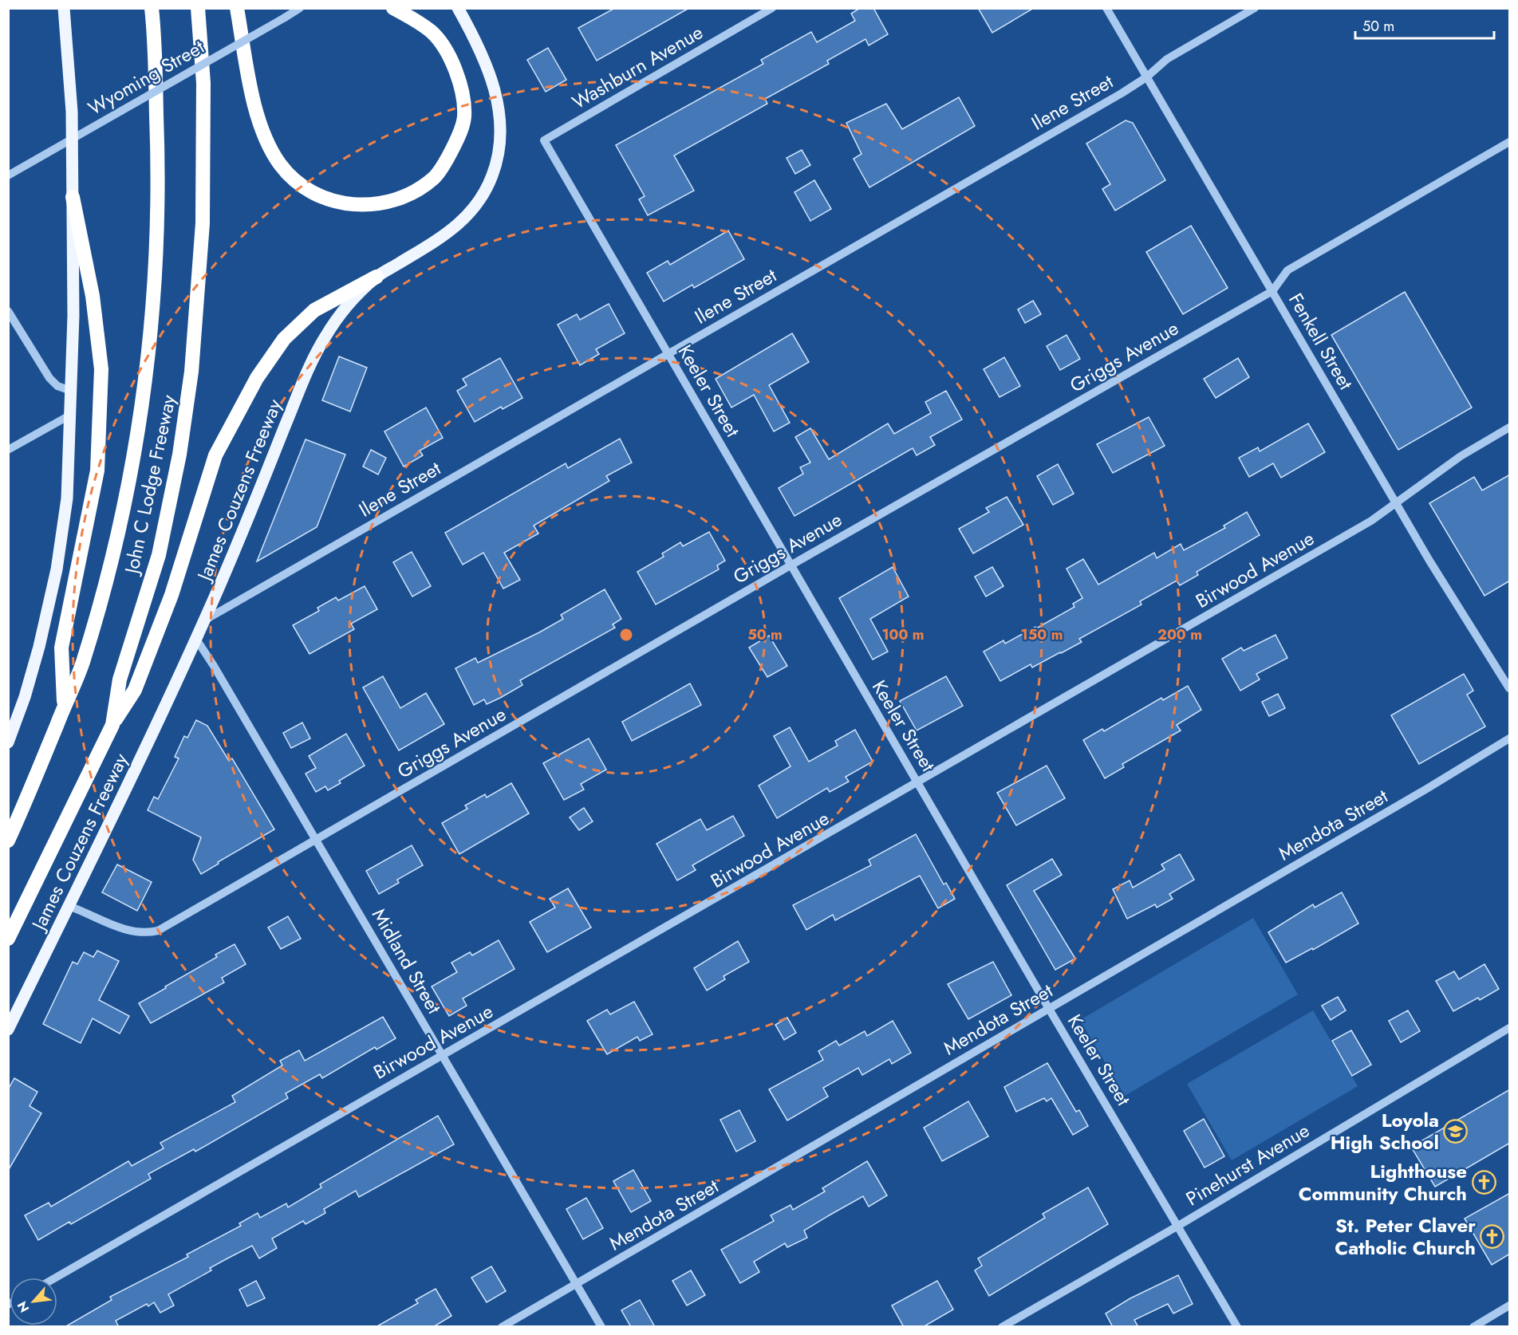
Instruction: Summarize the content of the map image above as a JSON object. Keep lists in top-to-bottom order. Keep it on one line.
{"streets":{"highway":["John C Lodge Freeway"],"main road":["James Couzens Freeway"],"street":["Washburn Avenue","Wyoming Street","Ilene Street","Fenkell Street","Griggs Avenue","Keeler Street","Birwood Avenue","Mendota Street","Midland Street","Pinehurst Avenue"]},"crossings":[["Washburn Avenue","Keeler Street"],["Ilene Street","Fenkell Street"],["Ilene Street","Keeler Street"],["Ilene Street","James Couzens Freeway"],["Fenkell Street","Griggs Avenue"],["Fenkell Street","Birwood Avenue"],["Griggs Avenue","Keeler Street"],["Griggs Avenue","James Couzens Freeway"],["Griggs Avenue","Midland Street"],["Keeler Street","Birwood Avenue"],["Keeler Street","Mendota Street"],["Keeler Street","Pinehurst Avenue"],["James Couzens Freeway","Midland Street"],["Birwood Avenue","Midland Street"],["Mendota Street","Midland Street"]],"places":{"school or university":["Loyola High School"],"church":["Lighthouse Community Church","St. Peter Claver Catholic Church"]},"scale_bar":"50 m","north":"bottom left","rings":["50 m","100 m","150 m","200 m"]}
